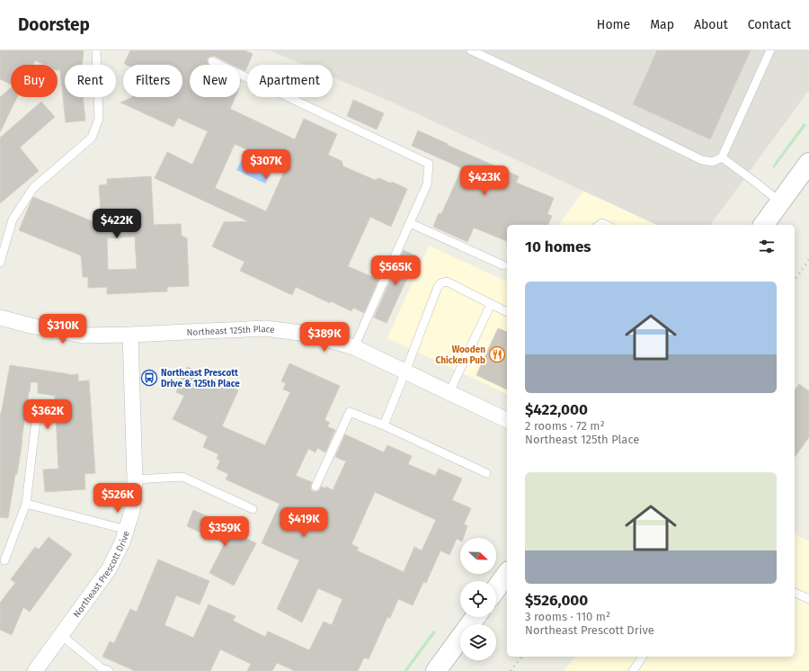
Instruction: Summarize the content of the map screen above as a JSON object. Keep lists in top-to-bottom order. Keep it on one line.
{"streets":{"street":["Northeast 125th Place","Northeast Prescott Drive"]},"crossings":[["Northeast 125th Place","Northeast Prescott Drive"]],"places":{"restaurant":["Wooden Chicken Pub"],"bus stop":["Northeast Prescott Drive & 125th Place"]},"north":"right","page":{"header":"Doorstep","nav":["Home","Map","About","Contact"],"chip":["Buy","Rent","Filters","New","Apartment"],"price":["$307K","$423K","$422K","$565K","$310K","$389K","$362K","$526K","$419K","$359K"],"heading":"10 homes","list":[{"name":"$422,000","note":"2 rooms · 72 m² · Northeast 125th Place"},{"name":"$526,000","note":"3 rooms · 110 m² · Northeast Prescott Drive"}]}}
